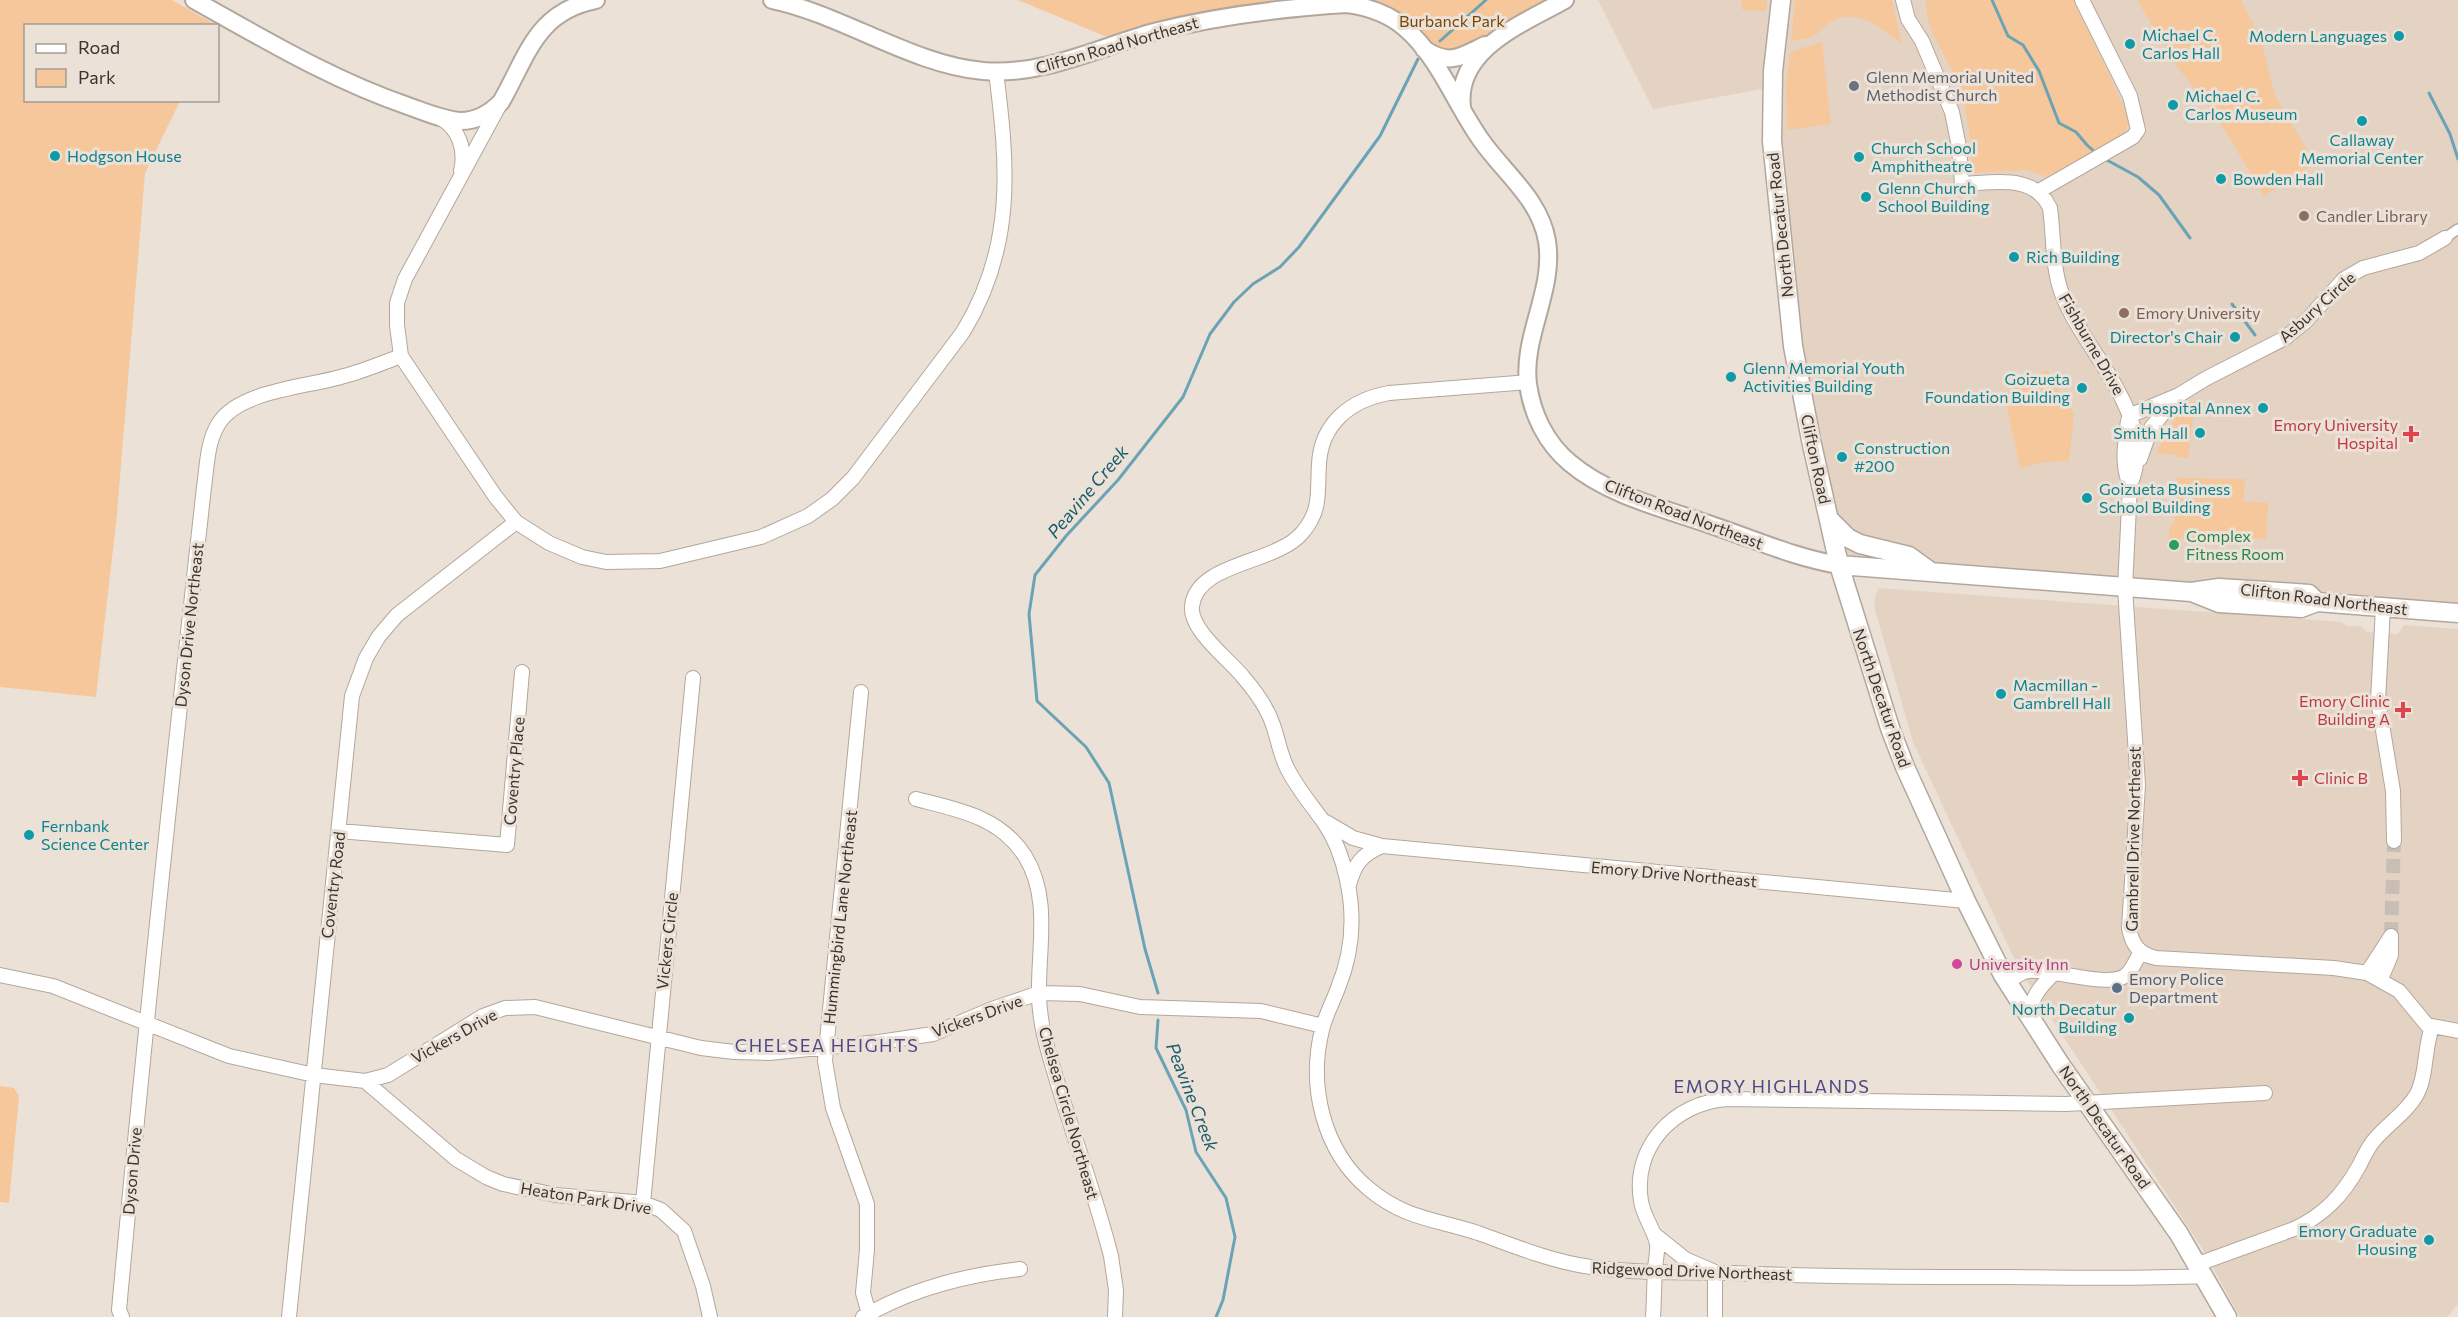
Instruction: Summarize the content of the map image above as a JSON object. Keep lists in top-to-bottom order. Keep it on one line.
{"streets":{"main road":["Clifton Road Northeast","North Decatur Road","Clifton Road"],"street":["Asbury Circle","Fishburne Drive","Dyson Drive Northeast","Coventry Place","Gambrell Drive Northeast","Emory Drive Northeast","Coventry Road","Hummingbird Lane Northeast","Vickers Circle","Vickers Drive","Chelsea Circle Northeast","Dyson Drive","Heaton Park Drive","Ridgewood Drive Northeast"]},"crossings":[["Clifton Road Northeast","North Decatur Road"],["Clifton Road Northeast","Fishburne Drive"],["Clifton Road Northeast","Gambrell Drive Northeast"],["Clifton Road Northeast","Ridgewood Drive Northeast"],["North Decatur Road","Clifton Road"],["North Decatur Road","Emory Drive Northeast"],["North Decatur Road","Ridgewood Drive Northeast"],["Asbury Circle","Fishburne Drive"],["Fishburne Drive","Gambrell Drive Northeast"],["Dyson Drive Northeast","Dyson Drive"],["Coventry Place","Coventry Road"],["Gambrell Drive Northeast","Ridgewood Drive Northeast"],["Emory Drive Northeast","Ridgewood Drive Northeast"],["Hummingbird Lane Northeast","Vickers Drive"],["Vickers Circle","Vickers Drive"],["Vickers Circle","Heaton Park Drive"],["Vickers Drive","Chelsea Circle Northeast"],["Vickers Drive","Heaton Park Drive"],["Vickers Drive","Ridgewood Drive Northeast"]],"districts":["CHELSEA HEIGHTS","EMORY HIGHLANDS"],"water":["Peavine Creek"],"parks":["Burbanck Park"],"places":{"other":["Modern Languages","Michael C. Carlos Hall","Glenn Memorial United Methodist Church","Michael C. Carlos Museum","Callaway Memorial Center","Hodgson House","Church School Amphitheatre","Bowden Hall","Glenn Church School Building","Candler Library","Rich Building","Emory University","Director's Chair","Glenn Memorial Youth Activities Building","Goizueta Foundation Building","Hospital Annex","Smith Hall","Construction #200","Goizueta Business School Building","Complex Fitness Room","Macmillan - Gambrell Hall","Fernbank Science Center","University Inn","Emory Police Department","North Decatur Building","Emory Graduate Housing"],"health":["Emory University Hospital","Emory Clinic Building A","Clinic B"]},"legend":["Road","Park"]}
